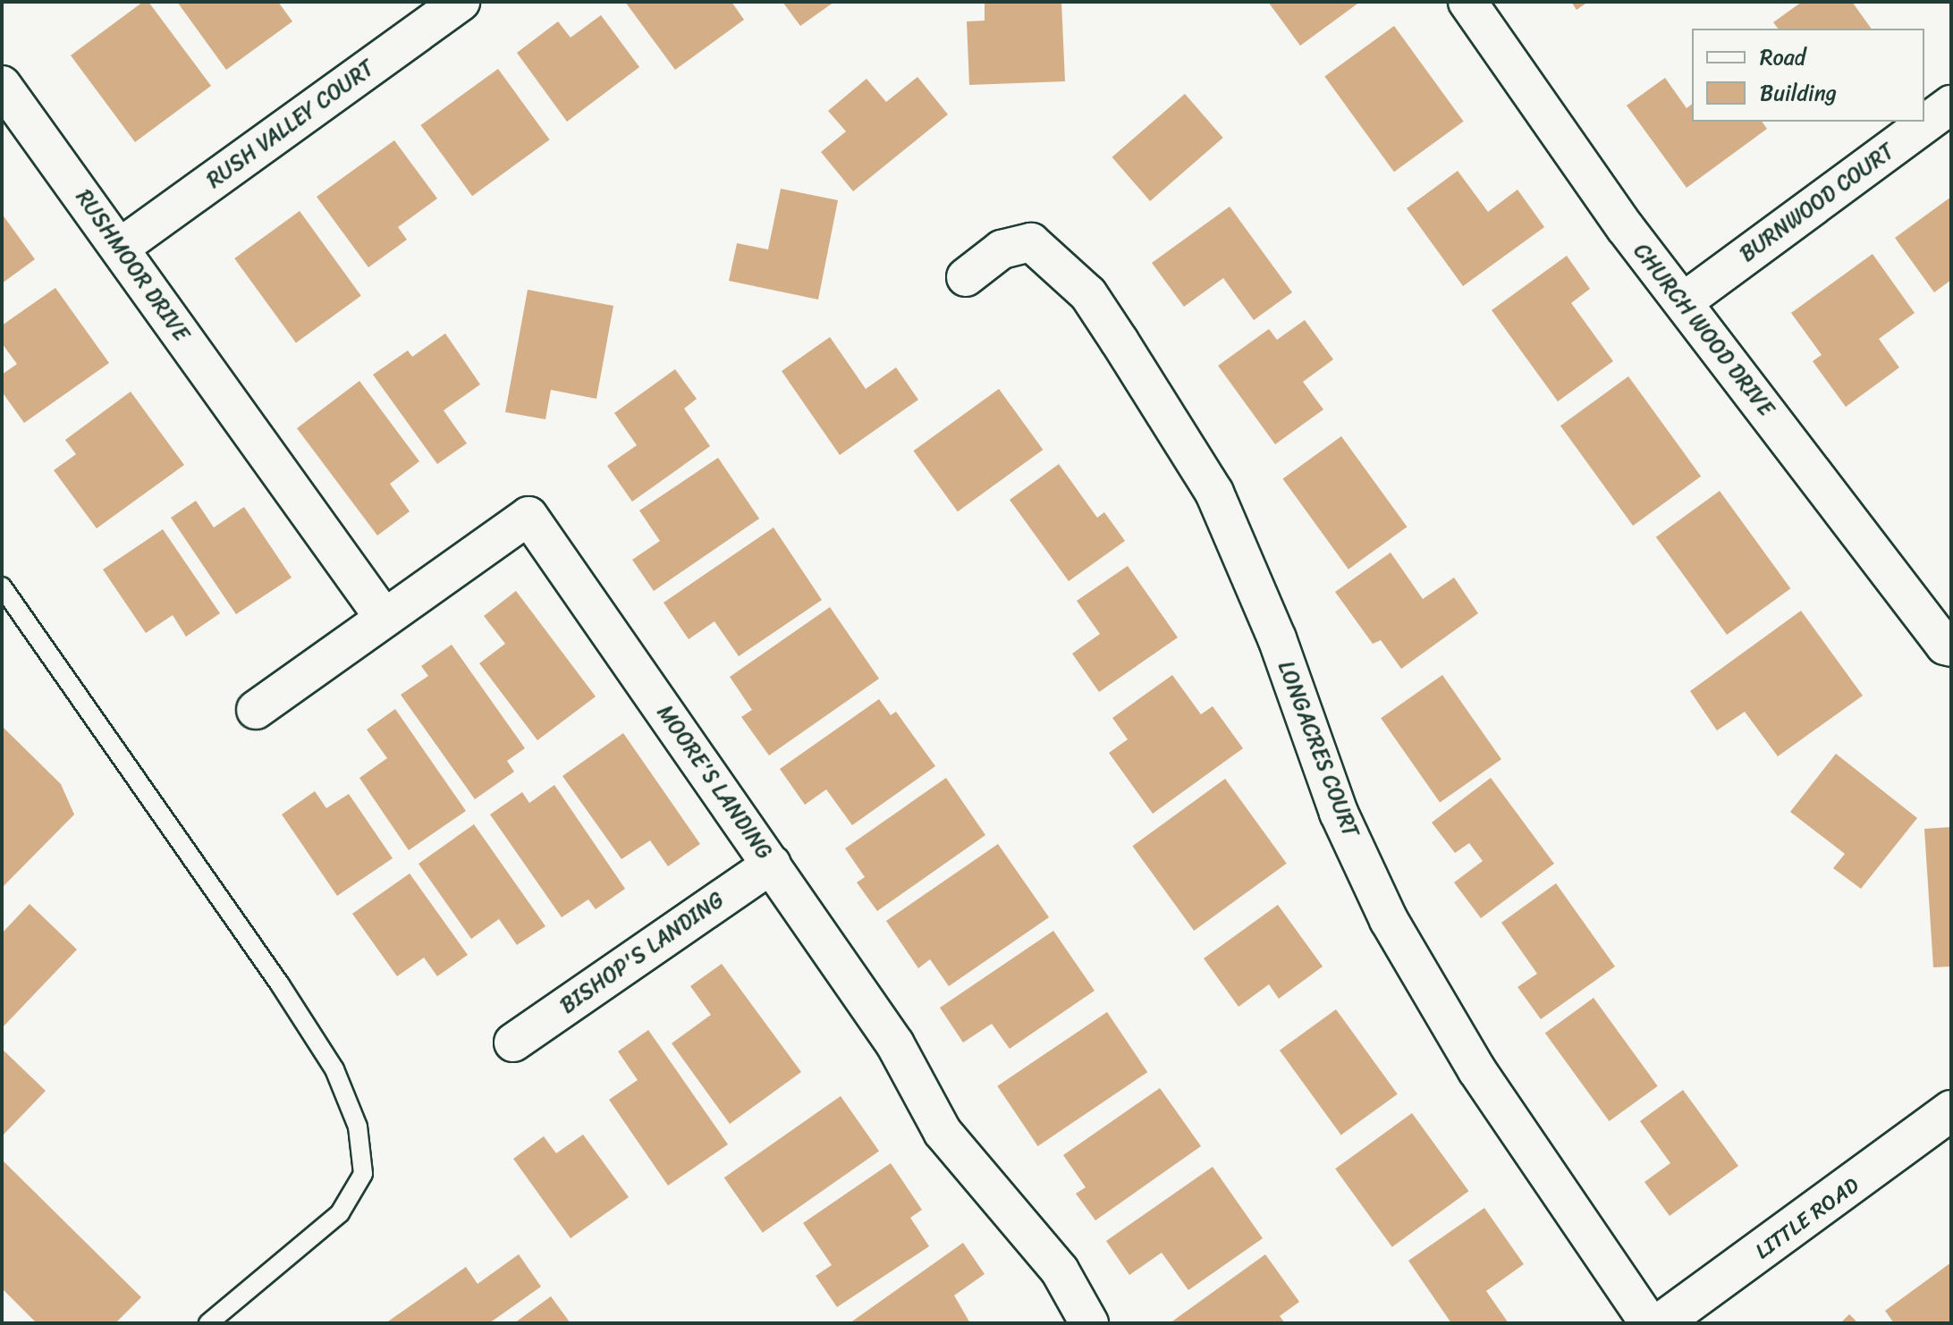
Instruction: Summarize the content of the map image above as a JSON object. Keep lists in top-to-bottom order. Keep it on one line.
{"streets":{"street":["RUSH VALLEY COURT","BURNWOOD COURT","RUSHMOOR DRIVE","CHURCH WOOD DRIVE","LONGACRES COURT","MOORE'S LANDING","BISHOP'S LANDING","LITTLE ROAD"]},"crossings":[["RUSH VALLEY COURT","RUSHMOOR DRIVE"],["BURNWOOD COURT","CHURCH WOOD DRIVE"],["RUSHMOOR DRIVE","MOORE'S LANDING"],["MOORE'S LANDING","BISHOP'S LANDING"]],"legend":["Road","Building"]}
